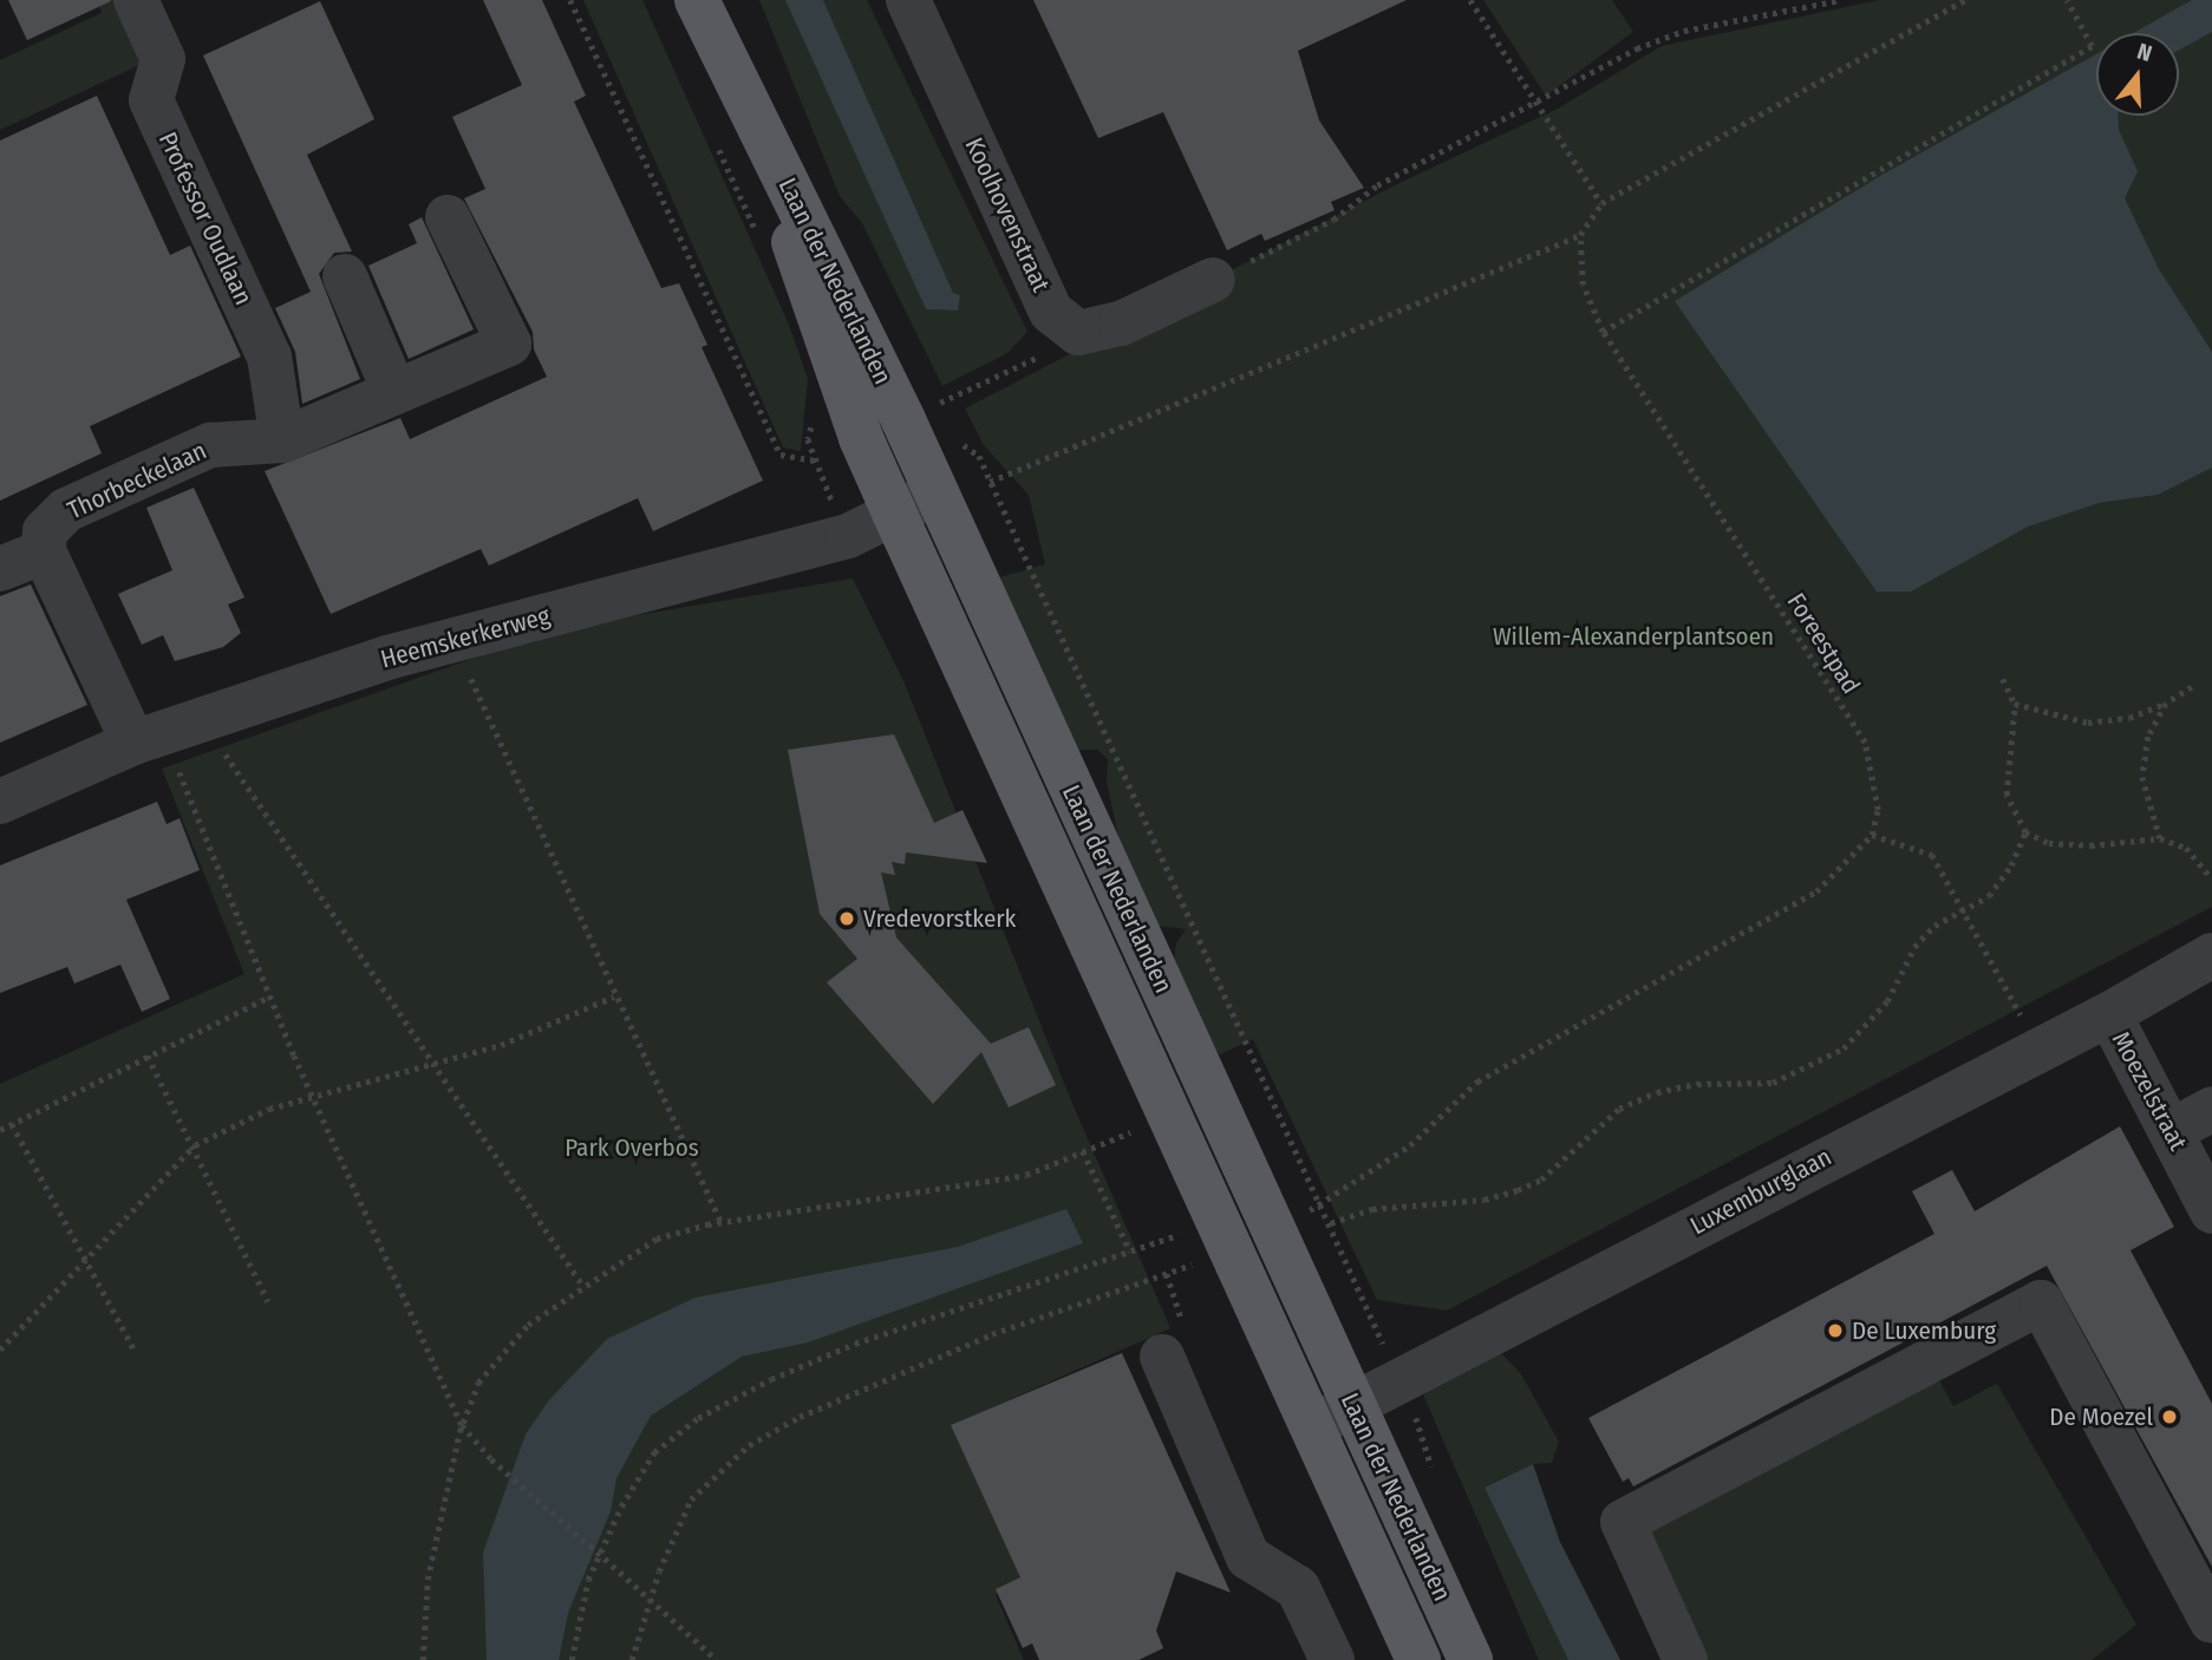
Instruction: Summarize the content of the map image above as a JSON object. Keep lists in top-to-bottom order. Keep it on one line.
{"streets":{"main road":["Laan der Nederlanden"],"street":["Koolhovenstraat","Professor Oudlaan","Thorbeckelaan","Heemskerkerweg","Moezelstraat","Luxemburglaan"],"path":["Foreestpad"]},"crossings":[["Professor Oudlaan","Thorbeckelaan"],["Laan der Nederlanden","Heemskerkerweg"],["Laan der Nederlanden","Foreestpad"],["Laan der Nederlanden","Luxemburglaan"],["Foreestpad","Luxemburglaan"],["Moezelstraat","Luxemburglaan"]],"parks":["Willem-Alexanderplantsoen","Park Overbos"],"places":["Vredevorstkerk","De Luxemburg","De Moezel"],"north":"top"}
